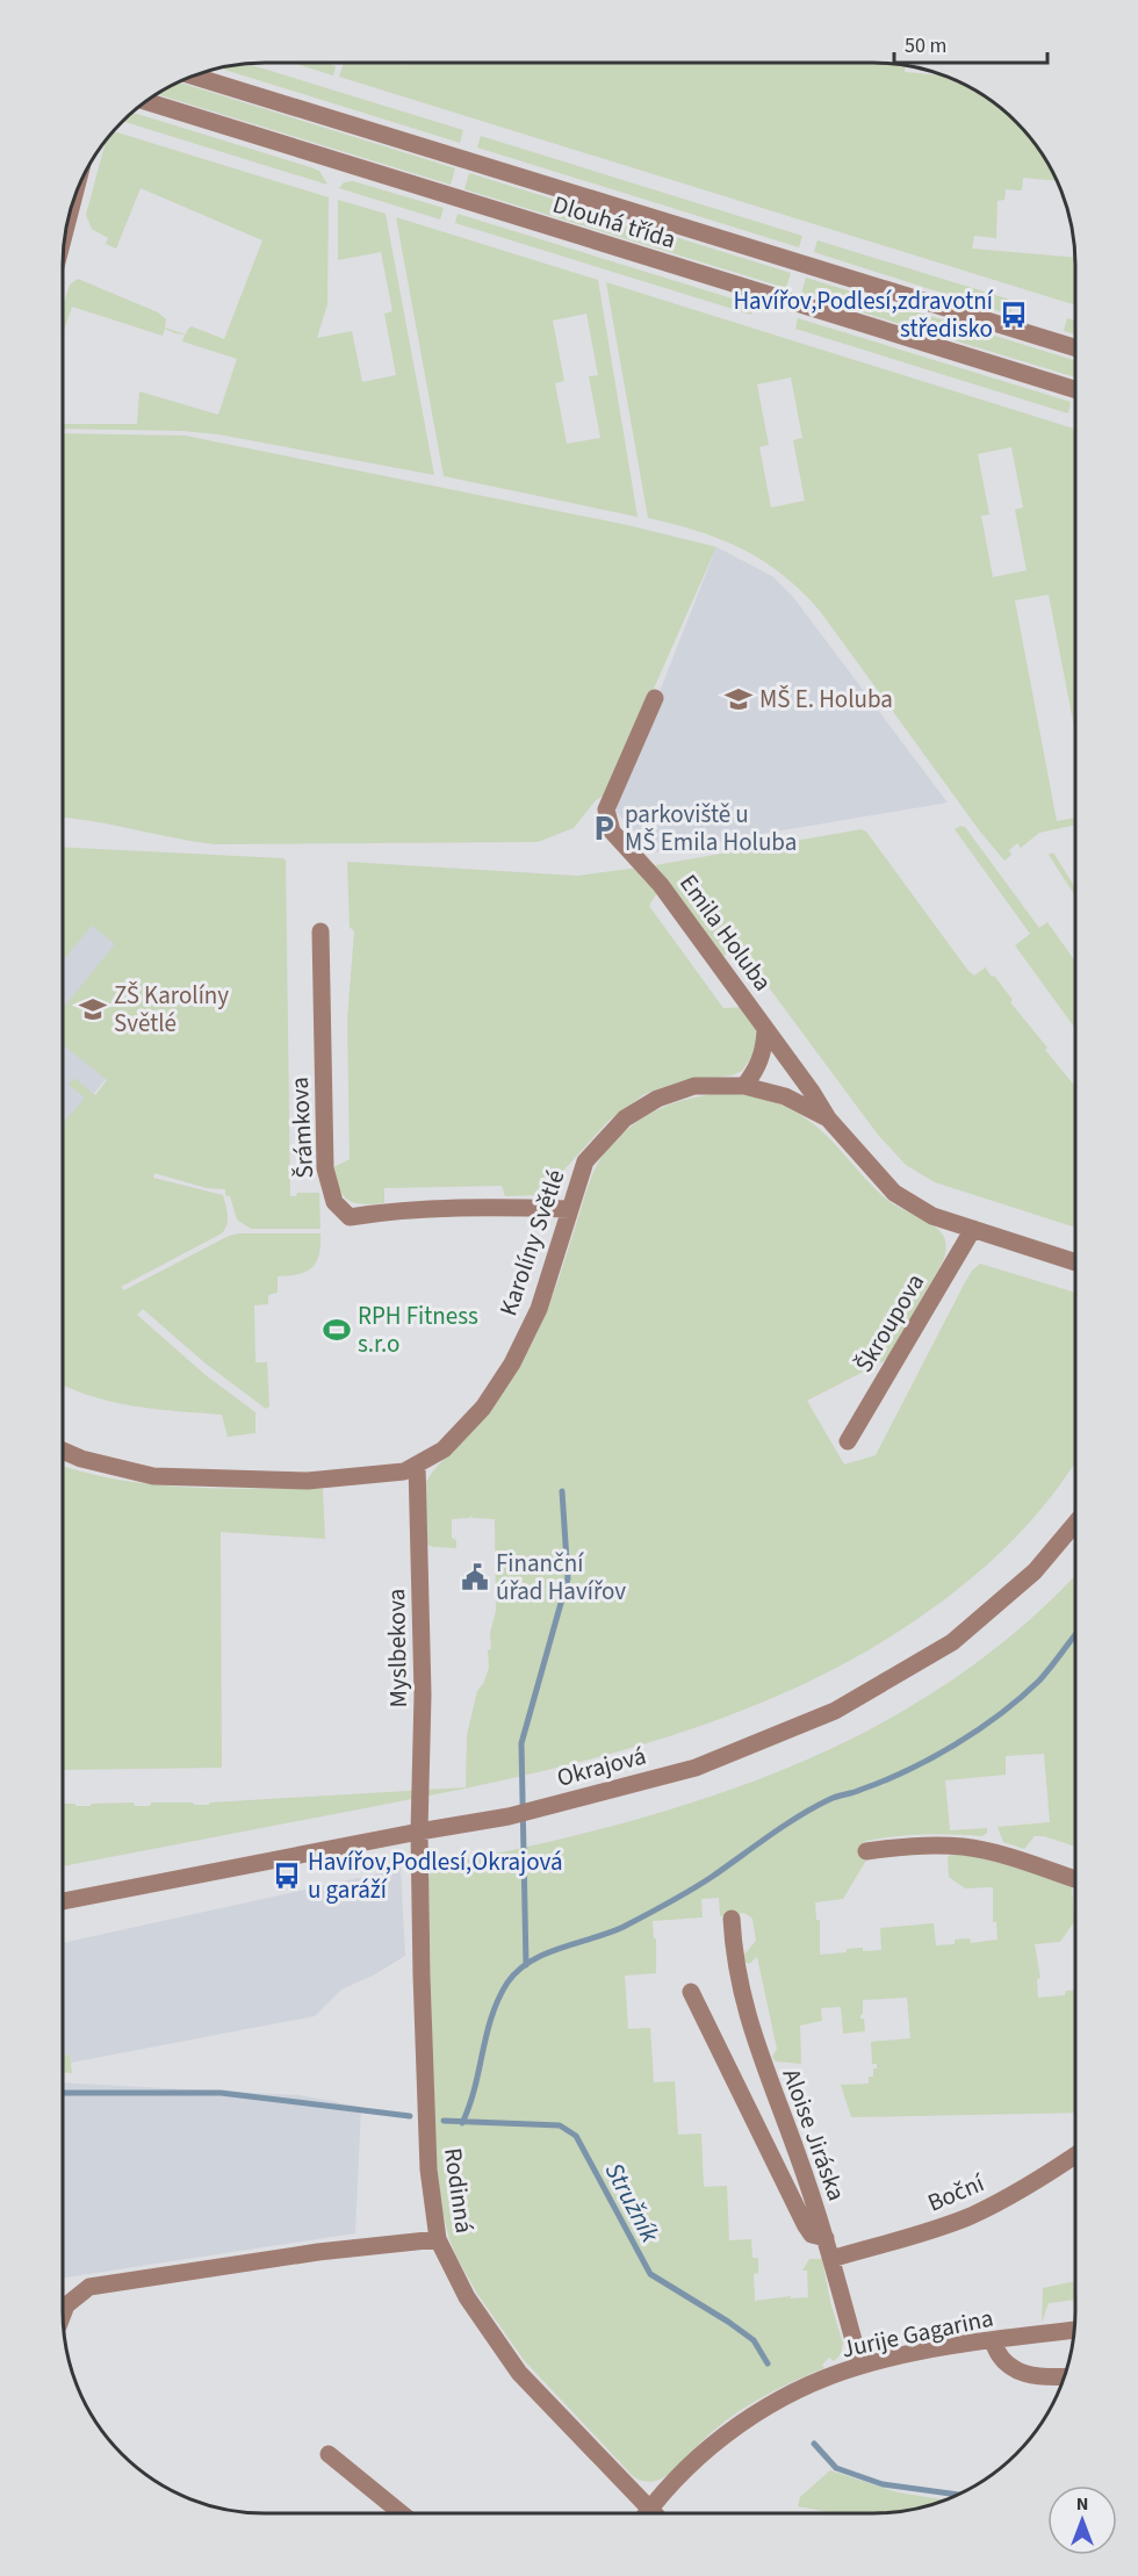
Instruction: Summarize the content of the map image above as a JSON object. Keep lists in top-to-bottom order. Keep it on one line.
{"streets":{"street":["Dlouhá třída","Emila Holuba","Šrámkova","Karolíny Světlé","Škroupova","Myslbekova","Okrajová","Aloise Jiráska","Rodinná","Boční","Jurije Gagarina"]},"crossings":[["Emila Holuba","Karolíny Světlé"],["Šrámkova","Karolíny Světlé"],["Karolíny Světlé","Škroupova"],["Karolíny Světlé","Myslbekova"],["Myslbekova","Okrajová"],["Myslbekova","Rodinná"],["Okrajová","Rodinná"],["Aloise Jiráska","Boční"],["Aloise Jiráska","Jurije Gagarina"]],"water":["Stružník"],"places":{"bus stop":["Havířov,Podlesí,zdravotní středisko","Havířov,Podlesí,Okrajová u garáží"],"school or university":["MŠ E. Holuba","ZŠ Karolíny Světlé"],"parking":["parkoviště u MŠ Emila Holuba"],"sports":["RPH Fitness s.r.o"],"public building":["Finanční úřad Havířov"]},"scale_bar":"50 m","north":"top"}
